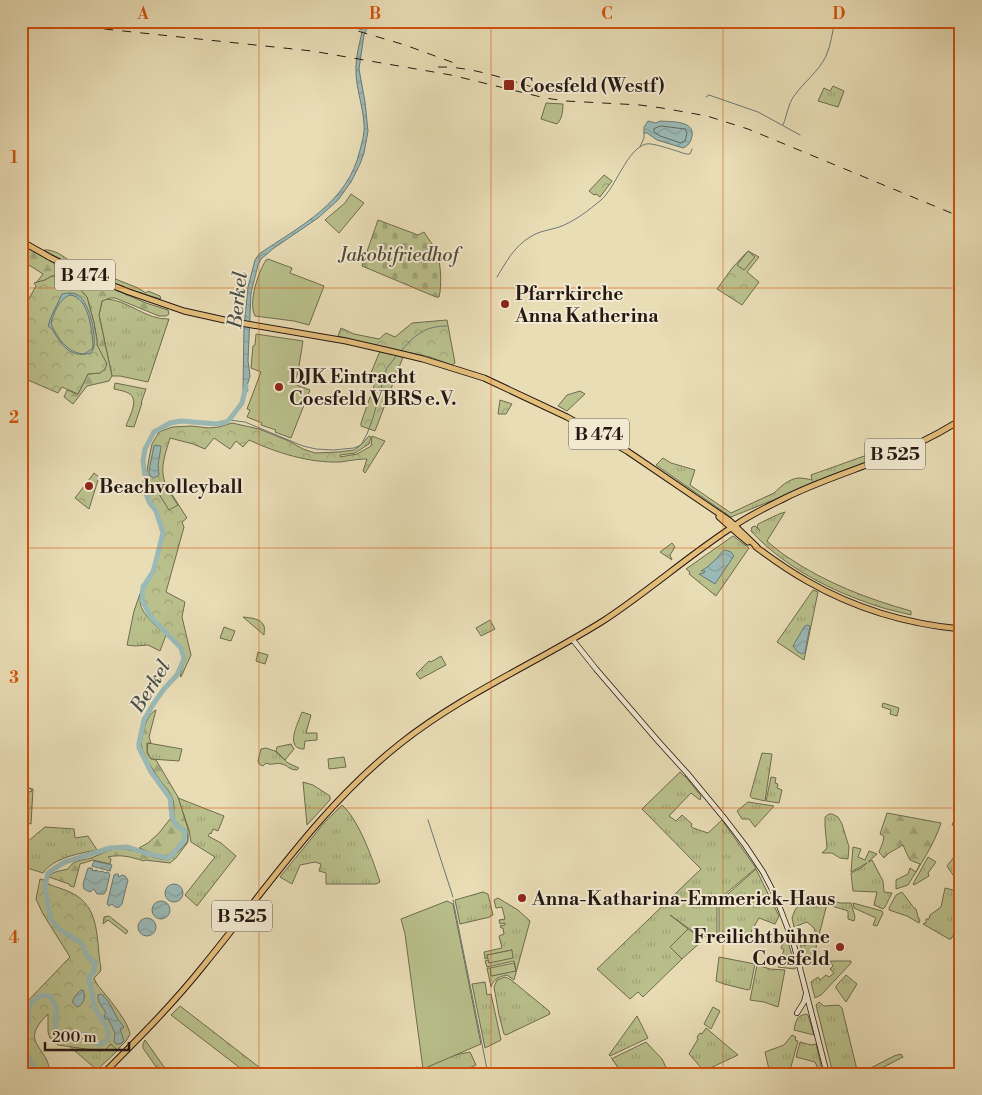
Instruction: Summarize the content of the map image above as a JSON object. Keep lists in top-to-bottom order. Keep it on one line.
{"streets":{"main road":["B 474","B 525"]},"crossings":[["B 474","B 525"]],"water":["Berkel"],"parks":["Jakobifriedhof"],"places":{"transit":["Coesfeld (Westf)"],"other":["Pfarrkirche Anna Katherina","DJK Eintracht Coesfeld VBRS e.V.","Beachvolleyball","Anna-Katharina-Emmerick-Haus","Freilichtbühne Coesfeld"]},"scale_bar":"200 m","grid":{"columns":["A","B","C","D"],"rows":["1","2","3","4"]}}
